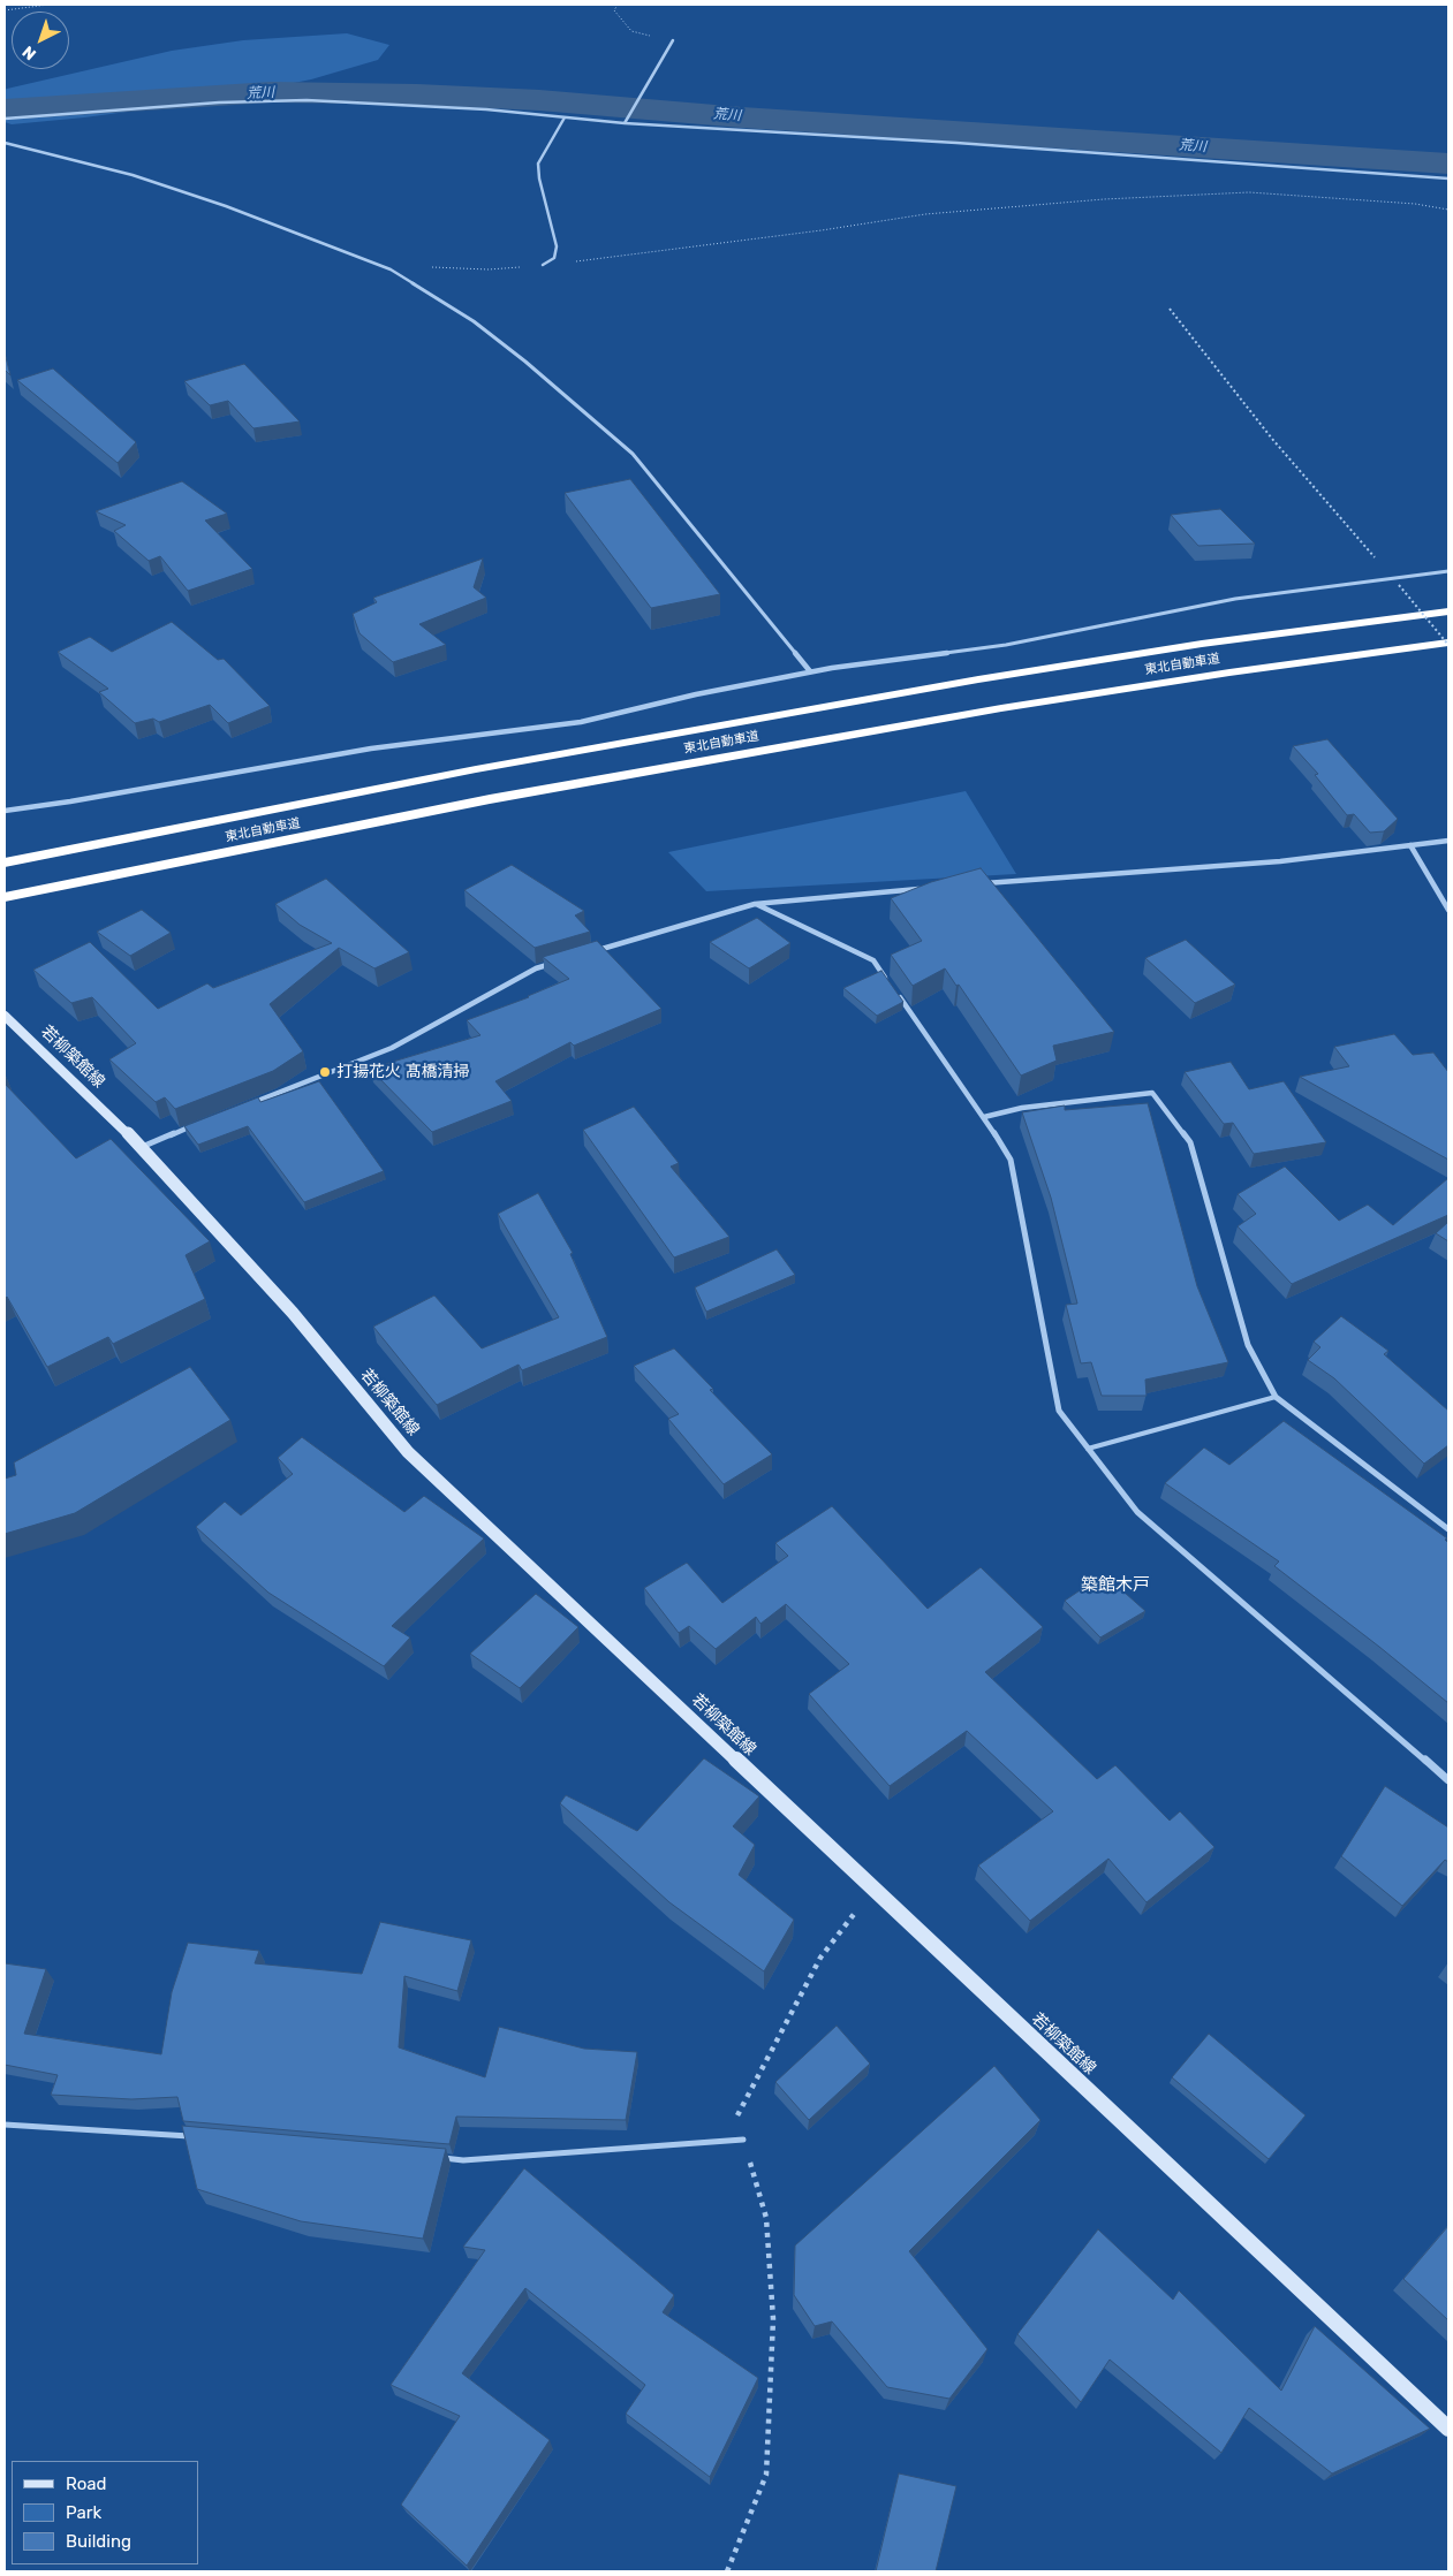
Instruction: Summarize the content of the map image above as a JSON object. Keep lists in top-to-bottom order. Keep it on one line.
{"streets":{"highway":["東北自動車道"],"main road":["若柳築館線"]},"districts":["築館木戸"],"water":["荒川"],"places":["打揚花火 髙橋清掃"],"legend":["Road","Park","Building"],"north":"bottom left"}
